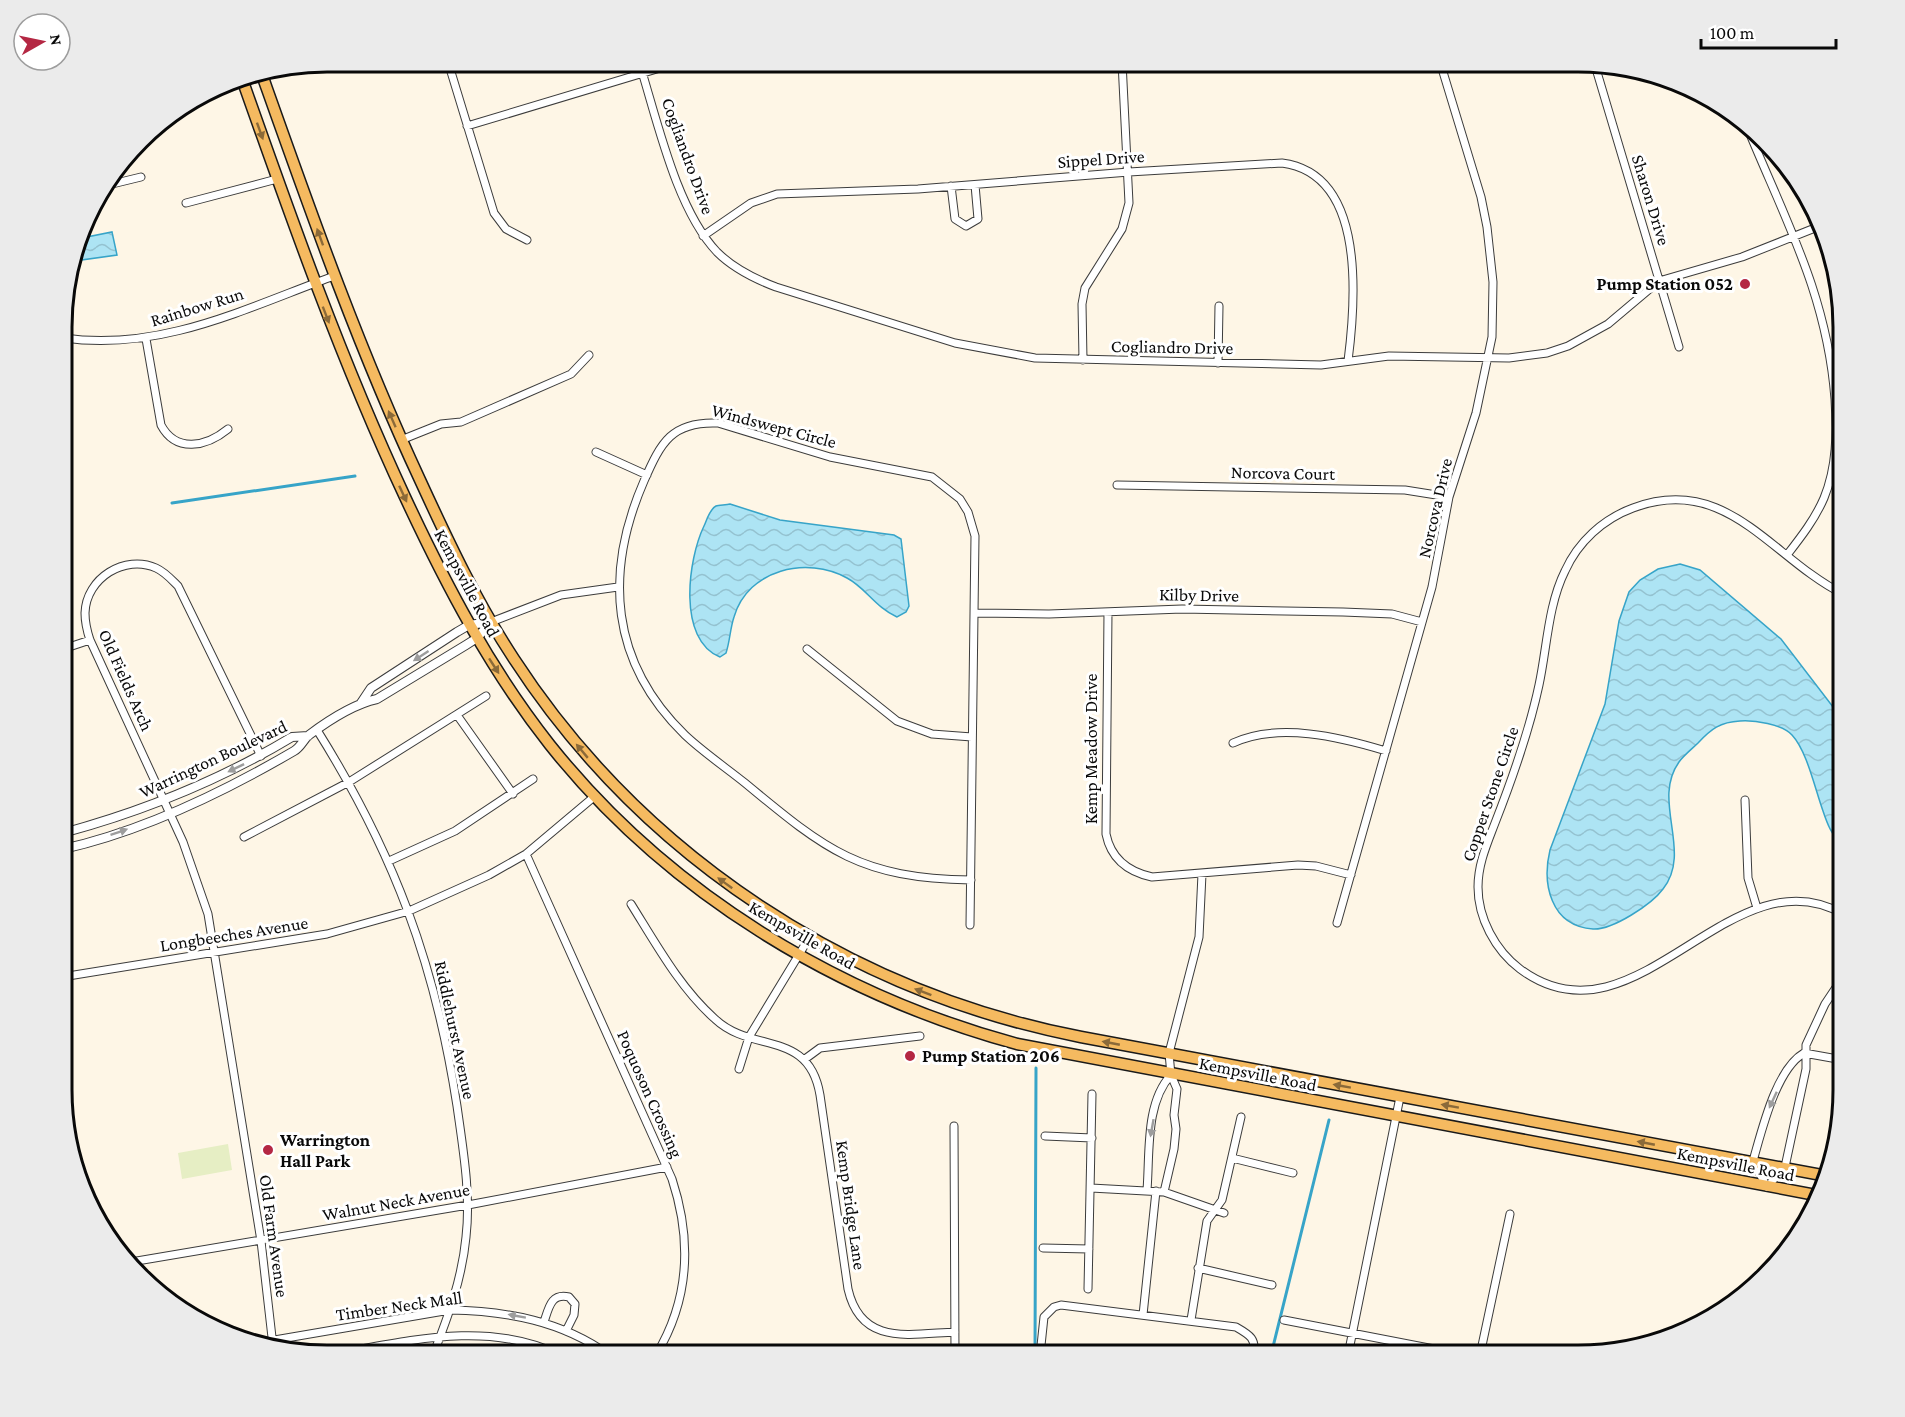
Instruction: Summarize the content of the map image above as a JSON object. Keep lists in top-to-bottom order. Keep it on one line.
{"streets":{"main road":["Kempsville Road"],"street":["Cogliandro Drive","Sippel Drive","Sharon Drive","Rainbow Run","Windswept Circle","Norcova Court","Norcova Drive","Kilby Drive","Old Fields Arch","Kemp Meadow Drive","Warrington Boulevard","Copper Stone Circle","Longbeeches Avenue","Riddlehurst Avenue","Poquoson Crossing","Walnut Neck Avenue","Kemp Bridge Lane","Old Farm Avenue","Timber Neck Mall"]},"crossings":[["Cogliandro Drive","Sippel Drive"],["Cogliandro Drive","Sharon Drive"],["Cogliandro Drive","Norcova Drive"],["Rainbow Run","Kempsville Road"],["Windswept Circle","Kilby Drive"],["Norcova Court","Norcova Drive"],["Norcova Drive","Kilby Drive"],["Norcova Drive","Kemp Meadow Drive"],["Kempsville Road","Warrington Boulevard"],["Kempsville Road","Longbeeches Avenue"],["Kilby Drive","Kemp Meadow Drive"],["Old Fields Arch","Warrington Boulevard"],["Old Fields Arch","Longbeeches Avenue"],["Old Fields Arch","Old Farm Avenue"],["Warrington Boulevard","Riddlehurst Avenue"],["Longbeeches Avenue","Riddlehurst Avenue"],["Longbeeches Avenue","Poquoson Crossing"],["Longbeeches Avenue","Old Farm Avenue"],["Riddlehurst Avenue","Walnut Neck Avenue"],["Riddlehurst Avenue","Timber Neck Mall"],["Poquoson Crossing","Walnut Neck Avenue"],["Walnut Neck Avenue","Old Farm Avenue"]],"places":["Pump Station 052","Pump Station 206","Warrington Hall Park"],"scale_bar":"100 m","north":"right"}
